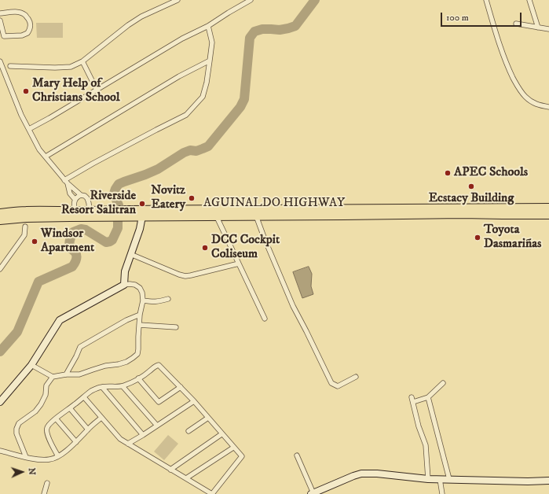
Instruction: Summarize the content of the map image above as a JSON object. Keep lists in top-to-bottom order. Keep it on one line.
{"streets":{"highway":["AGUINALDO HIGHWAY"]},"places":["Mary Help of Christians School","APEC Schools","Ecstacy Building","Novitz Eatery","Riverside Resort Salitran","Toyota Dasmariñas","Windsor Apartment","DCC Cockpit Coliseum"],"scale_bar":"100 m","north":"right"}
